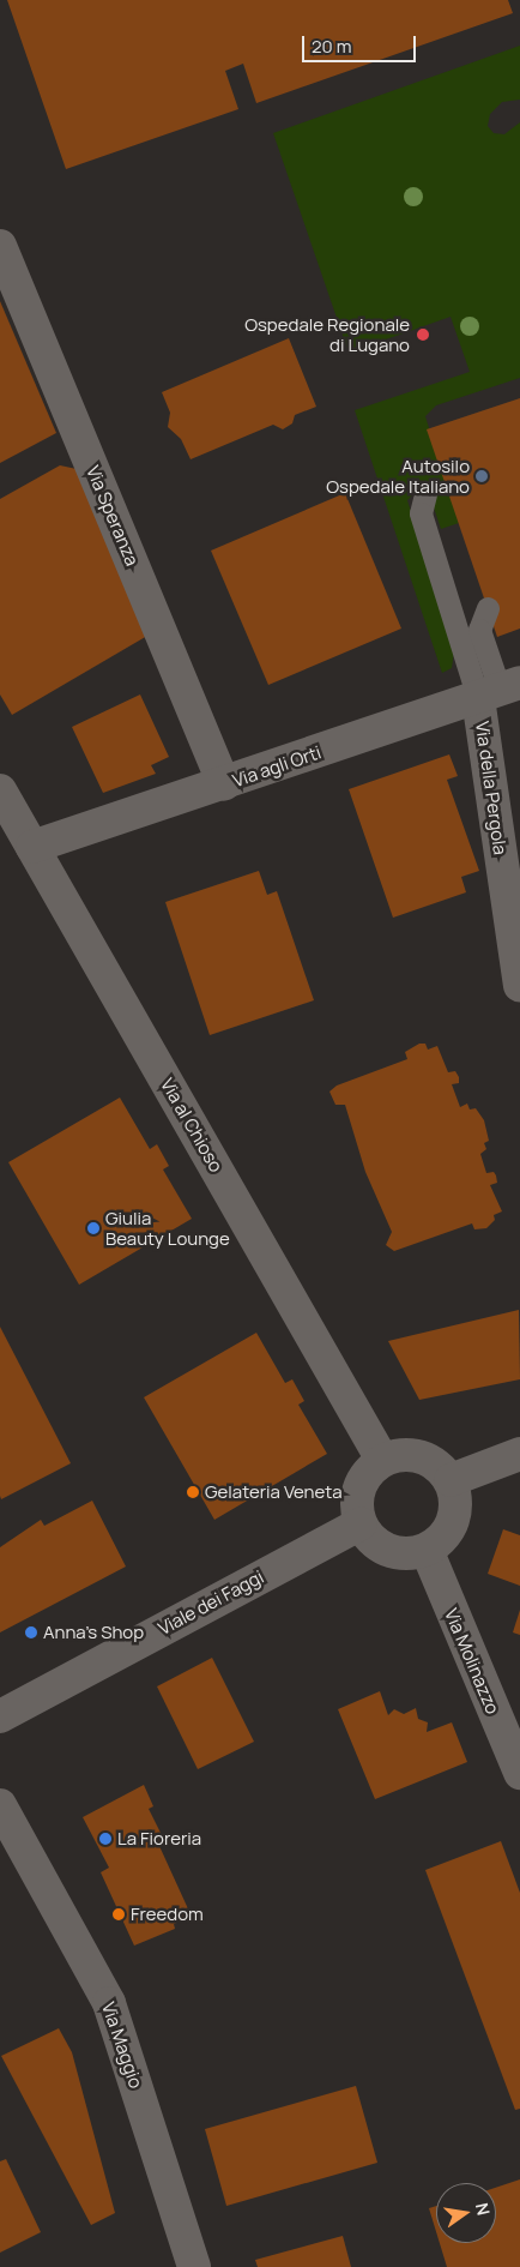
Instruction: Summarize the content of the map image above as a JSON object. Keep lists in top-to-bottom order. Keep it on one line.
{"streets":{"street":["Via Speranza","Via agli Orti","Via della Pergola","Via al Chioso","Viale dei Faggi","Via Molinazzo","Via Maggio"]},"crossings":[["Via Speranza","Via agli Orti"],["Via agli Orti","Via della Pergola"],["Via agli Orti","Via al Chioso"],["Via al Chioso","Viale dei Faggi"],["Via al Chioso","Via Molinazzo"],["Viale dei Faggi","Via Molinazzo"]],"places":["Ospedale Regionale di Lugano","Autosilo Ospedale Italiano","Giulia Beauty Lounge","Gelateria Veneta","Anna's Shop","La Fioreria","Freedom"],"scale_bar":"20 m","north":"right"}
